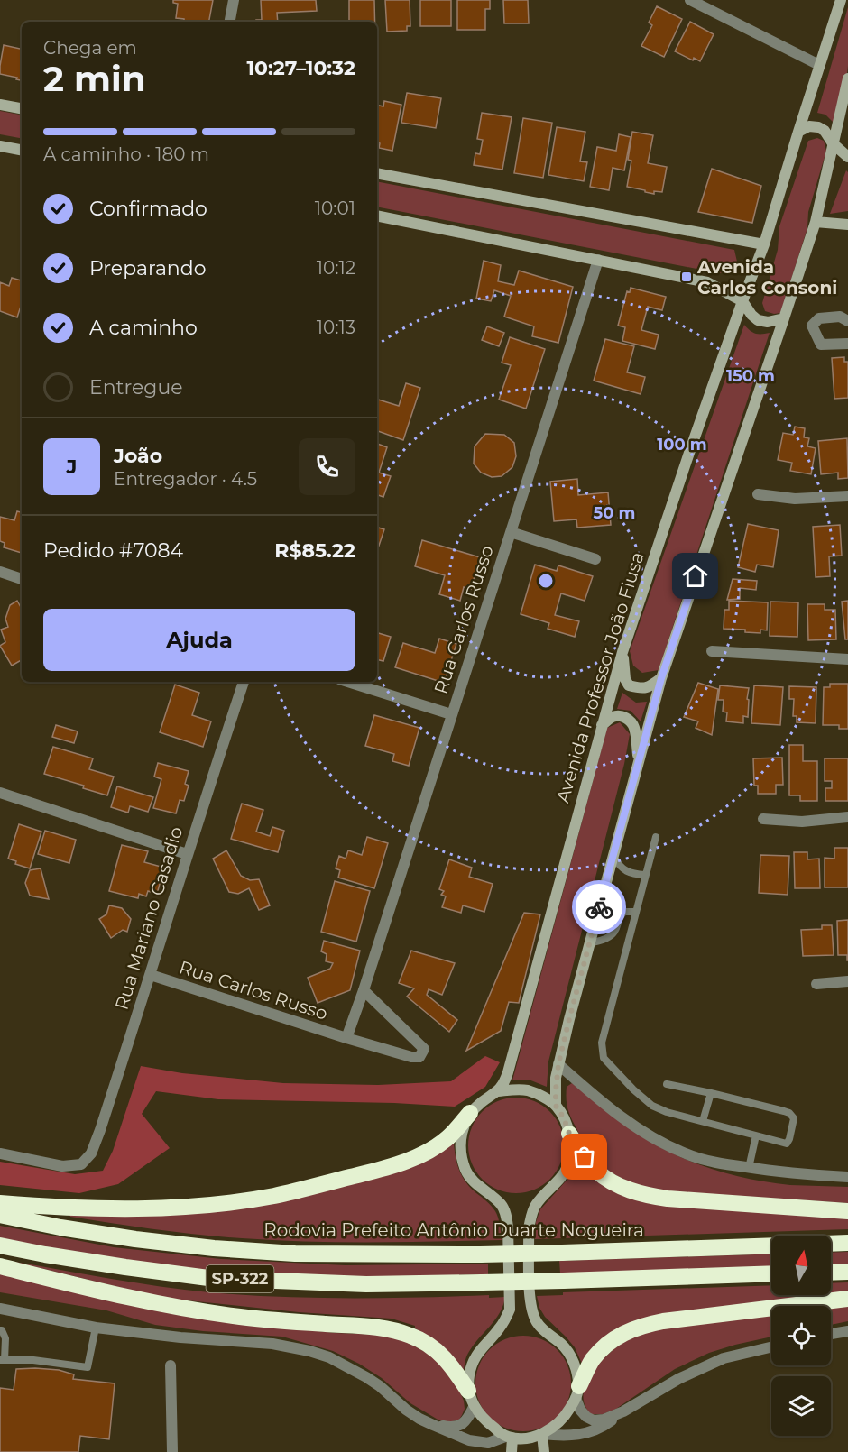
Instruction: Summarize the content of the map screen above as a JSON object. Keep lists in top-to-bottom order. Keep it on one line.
{"streets":{"highway":["Rodovia Prefeito Antônio Duarte Nogueira","SP-322"],"main road":["Avenida Professor João Fiusa"],"street":["Rua Carlos Russo","Rua Mariano Casadio"]},"crossings":[["Rua Carlos Russo","Rua Mariano Casadio"]],"places":{"transit":["Avenida Carlos Consoni"]},"north":"top","page":{"heading":["2 min","Chega em","10:27–10:32"],"panel":["João","Entregador · 4.5","Pedido #7084","R$85.22"],"bar":"A caminho · 180 m","list":[["Confirmado","10:01"],["Preparando","10:12"],["A caminho","10:13"],"Entregue"],"round":"J","buttons":"Ajuda"},"rings":["150 m","100 m","50 m"]}
